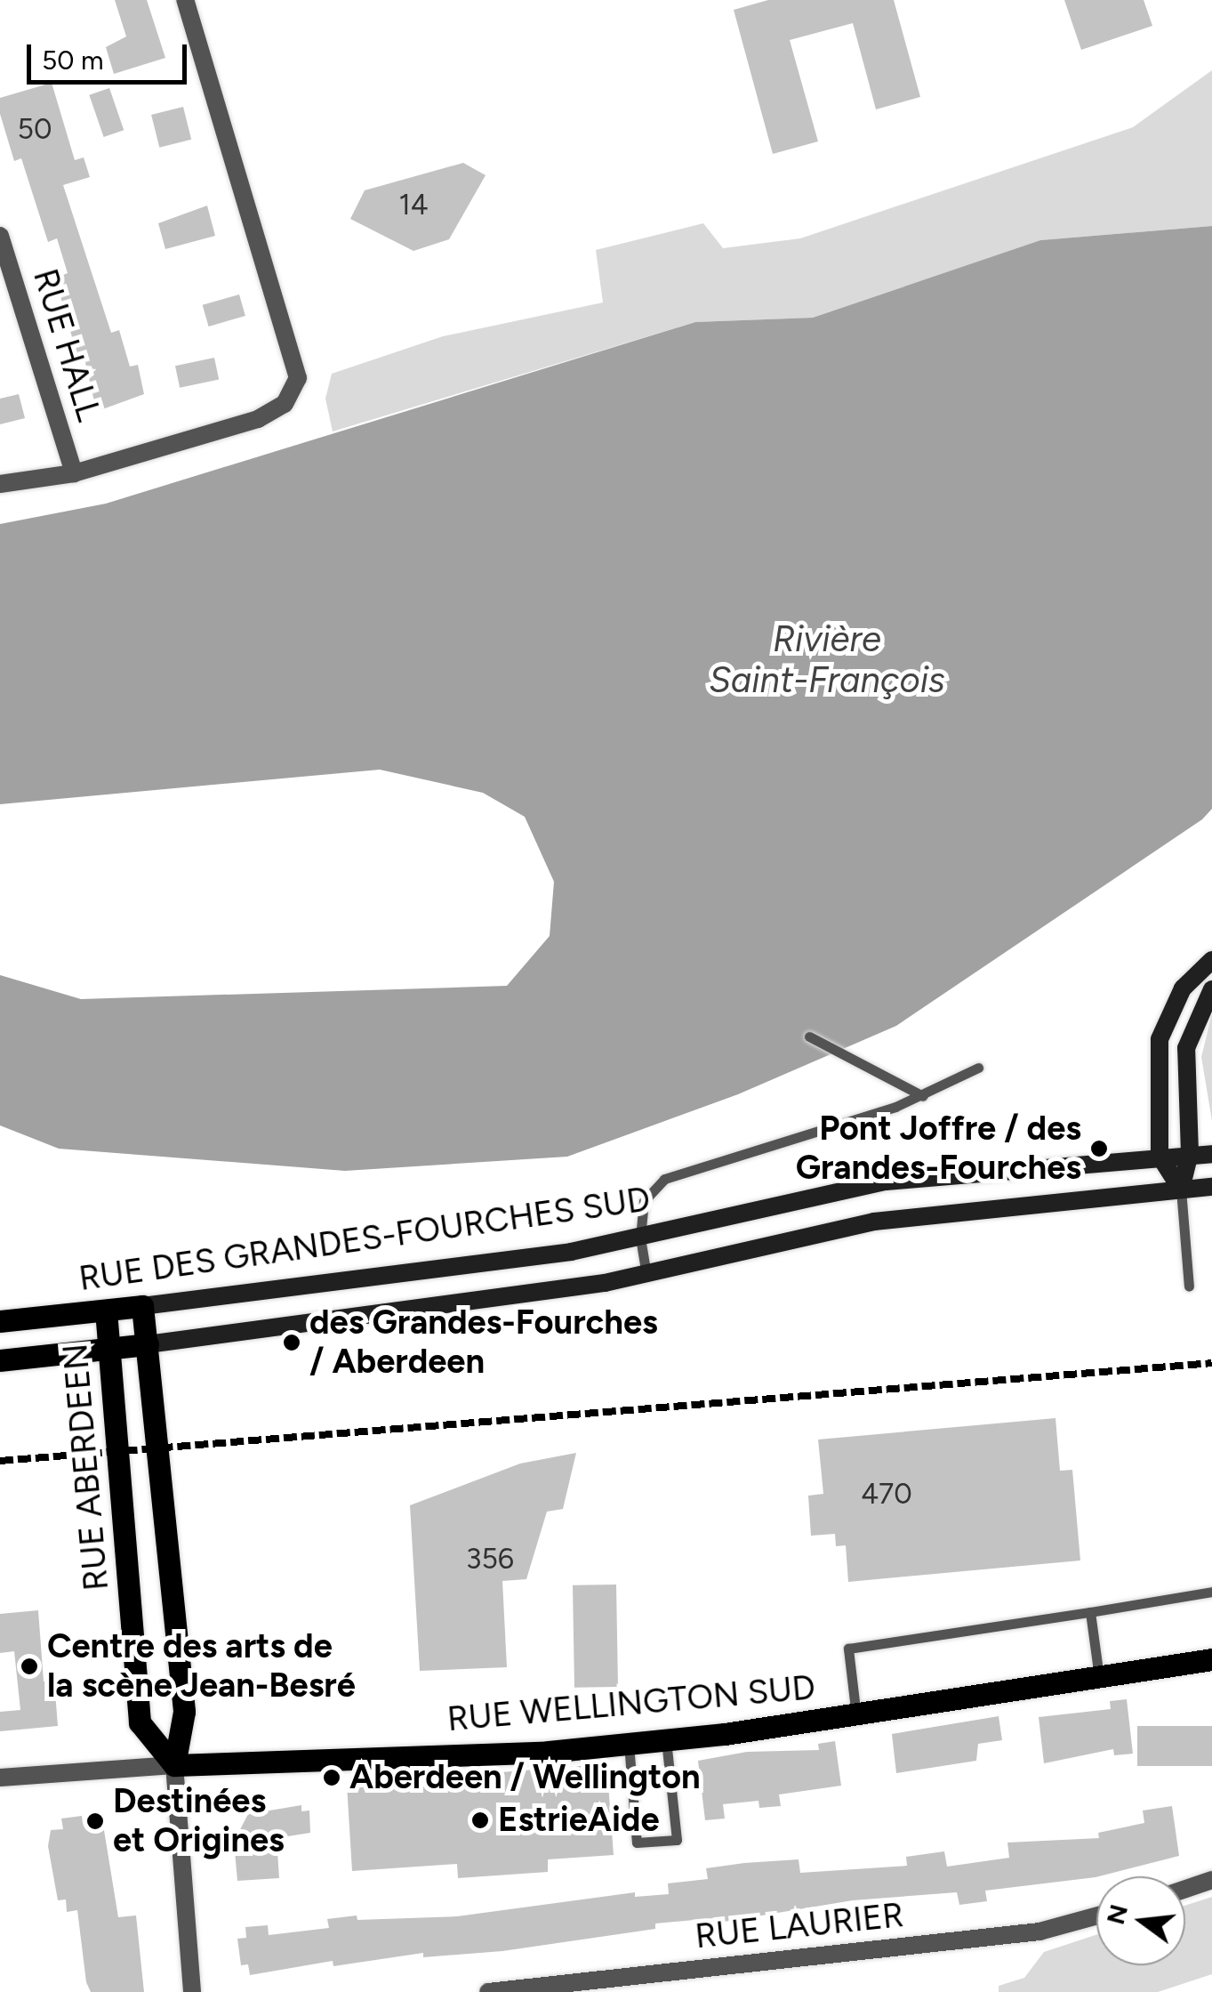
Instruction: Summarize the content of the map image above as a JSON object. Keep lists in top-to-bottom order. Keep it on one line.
{"streets":{"main road":["RUE DES GRANDES-FOURCHES SUD","RUE ABERDEEN","RUE WELLINGTON SUD"],"street":["RUE HALL","RUE LAURIER"]},"crossings":[["RUE DES GRANDES-FOURCHES SUD","RUE ABERDEEN"],["RUE ABERDEEN","RUE WELLINGTON SUD"]],"water":["Rivière Saint-François"],"places":["Pont Joffre / des Grandes-Fourches","des Grandes-Fourches / Aberdeen","Centre des arts de la scène Jean-Besré","Aberdeen / Wellington","EstrieAide","Destinées et Origines"],"house_numbers":["50","14","470","356"],"scale_bar":"50 m","north":"left"}
